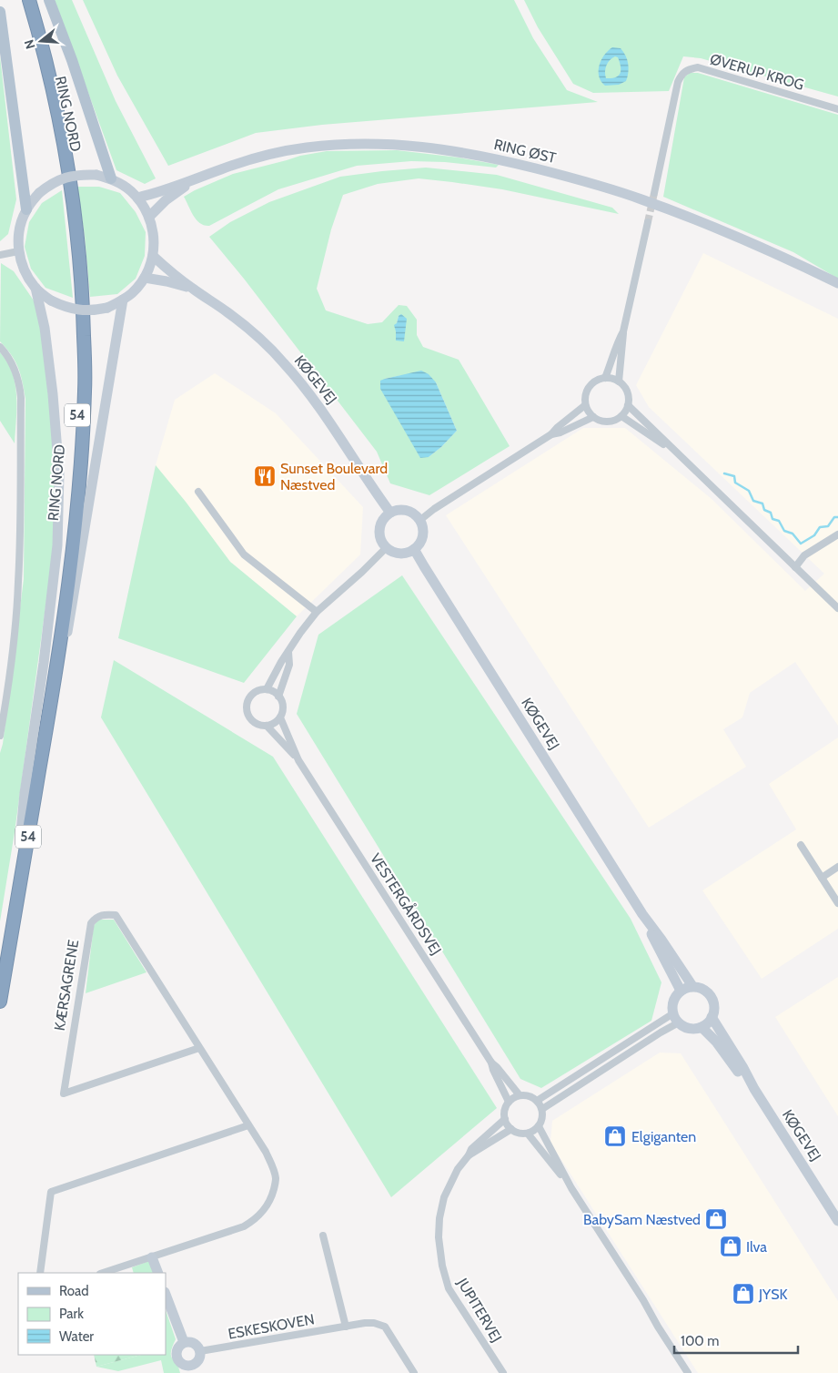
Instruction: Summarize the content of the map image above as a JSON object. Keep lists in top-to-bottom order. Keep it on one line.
{"streets":{"highway":["RING NORD","54"],"main road":["RING ØST","KØGEVEJ"],"street":["ØVERUP KROG","VESTERGÅRDSVEJ","KÆRSAGRENE","JUPITERVEJ","ESKESKOVEN"]},"crossings":[["RING NORD","54"],["RING ØST","KØGEVEJ"],["VESTERGÅRDSVEJ","JUPITERVEJ"]],"places":{"restaurant":["Sunset Boulevard Næstved"],"shop":["Elgiganten","BabySam Næstved","Ilva","JYSK"]},"legend":["Road","Park","Water"],"scale_bar":"100 m","north":"left"}
